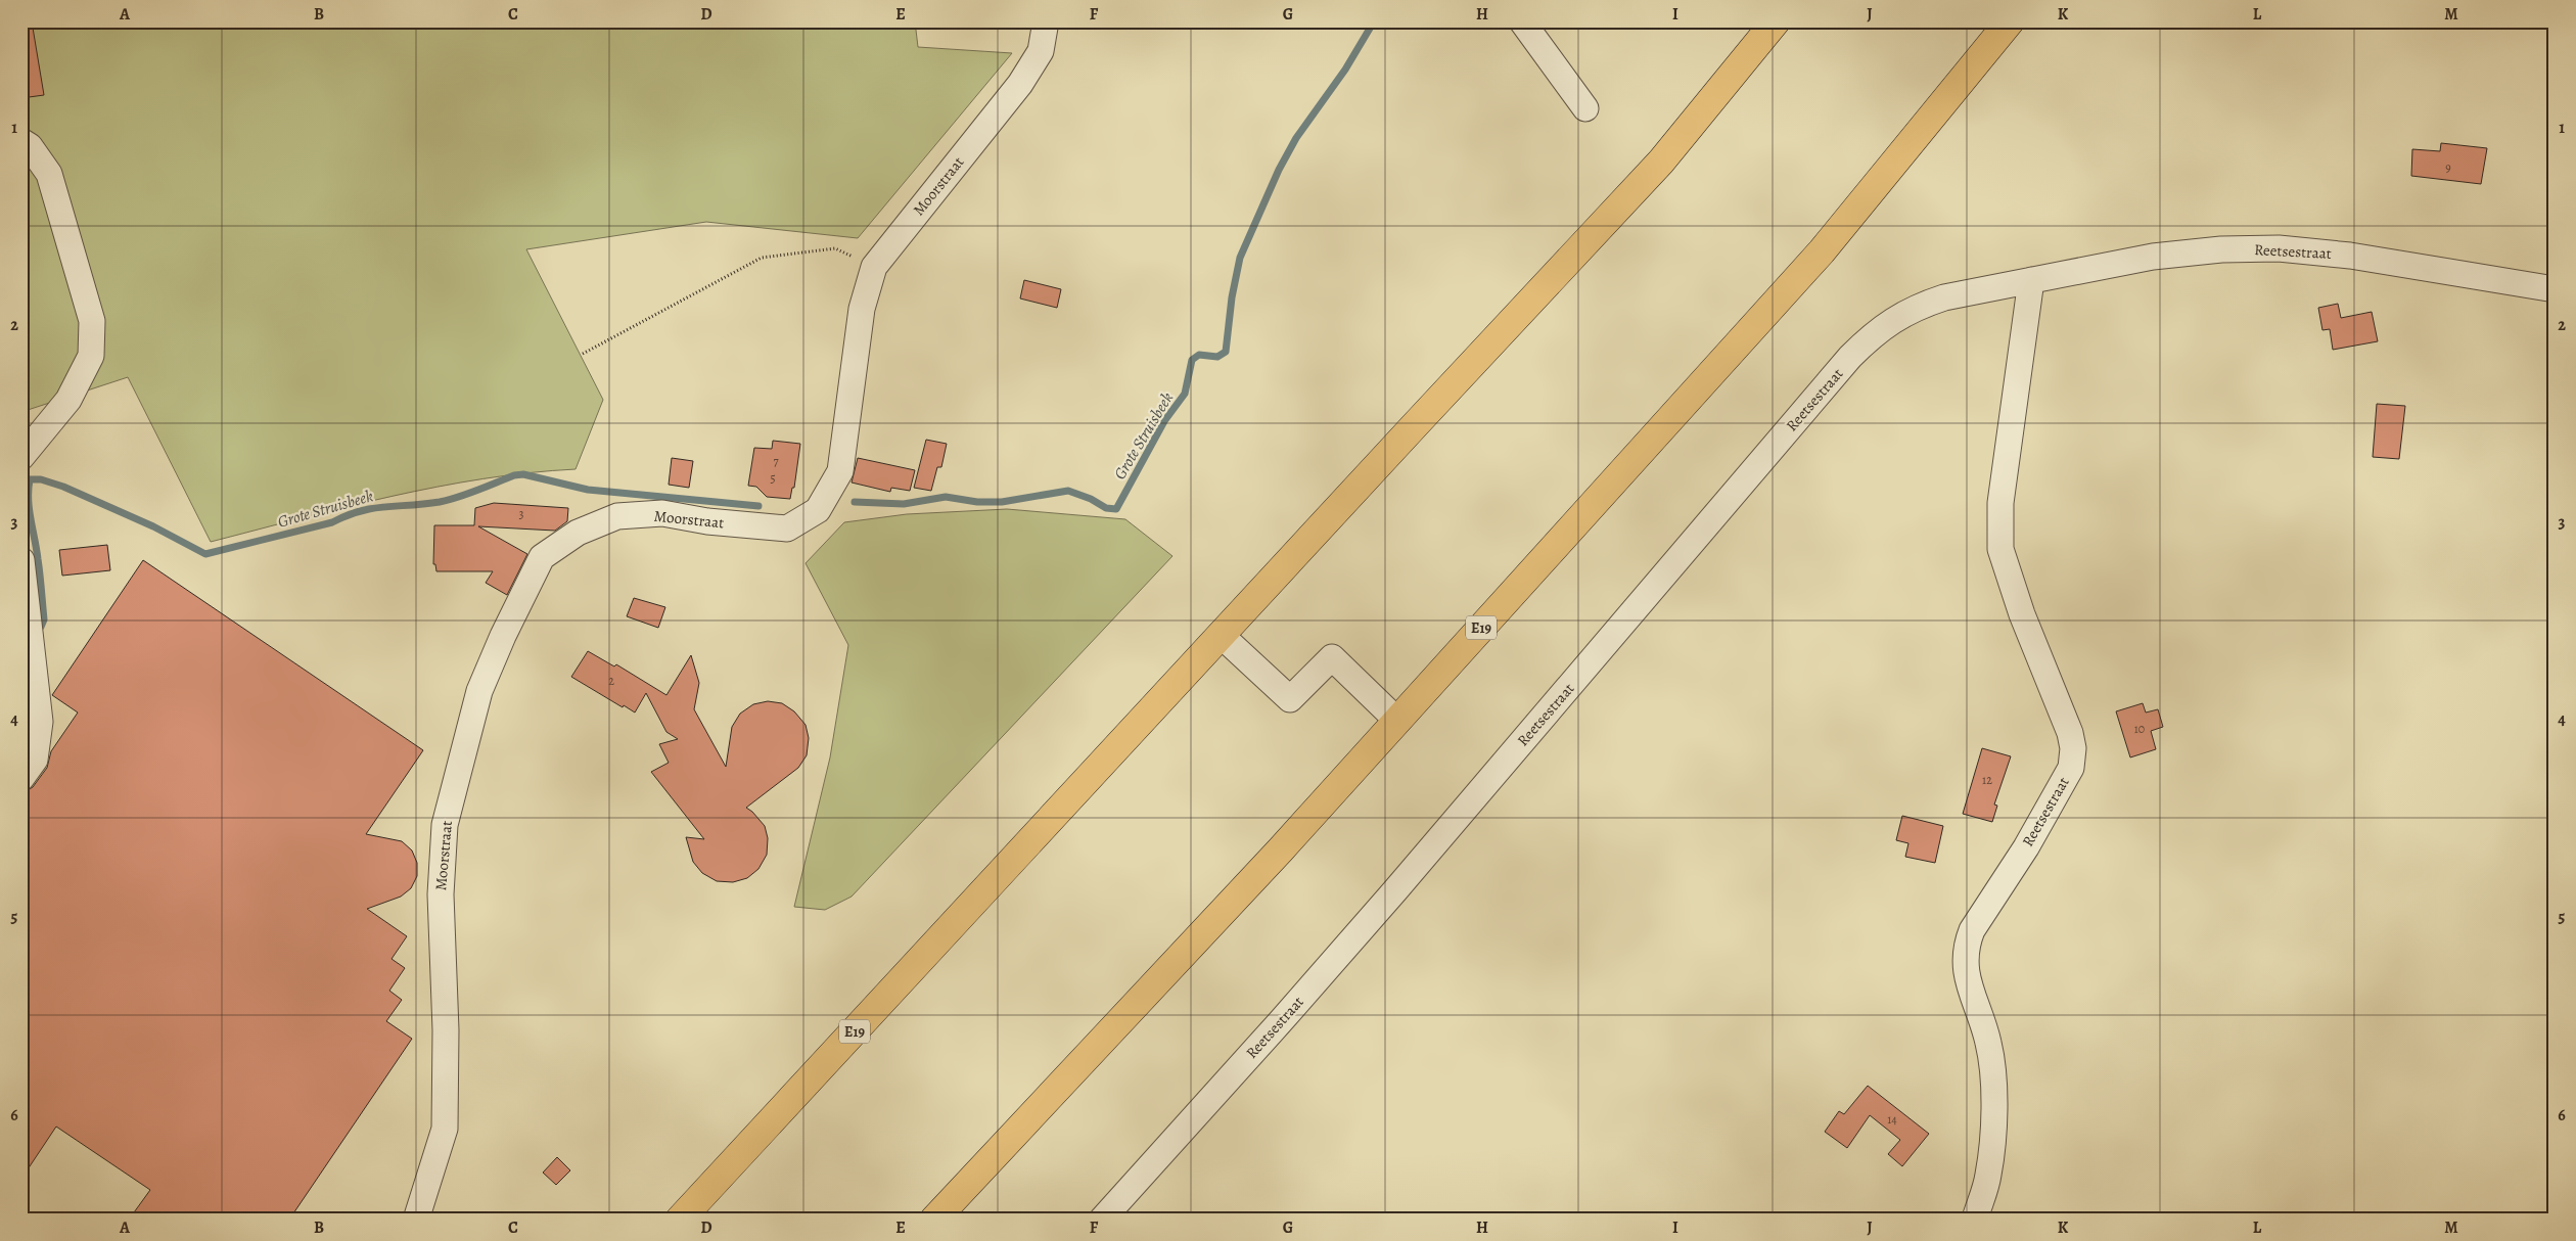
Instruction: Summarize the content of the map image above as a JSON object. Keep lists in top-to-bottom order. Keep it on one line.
{"streets":{"highway":["E19"],"street":["Moorstraat","Reetsestraat"]},"water":["Grote Struisbeek"],"house_numbers":["9","7","5","3","2","10","12","14"],"grid":{"columns":["A","B","C","D","E","F","G","H","I","J","K","L","M"],"rows":["1","2","3","4","5","6"]}}
